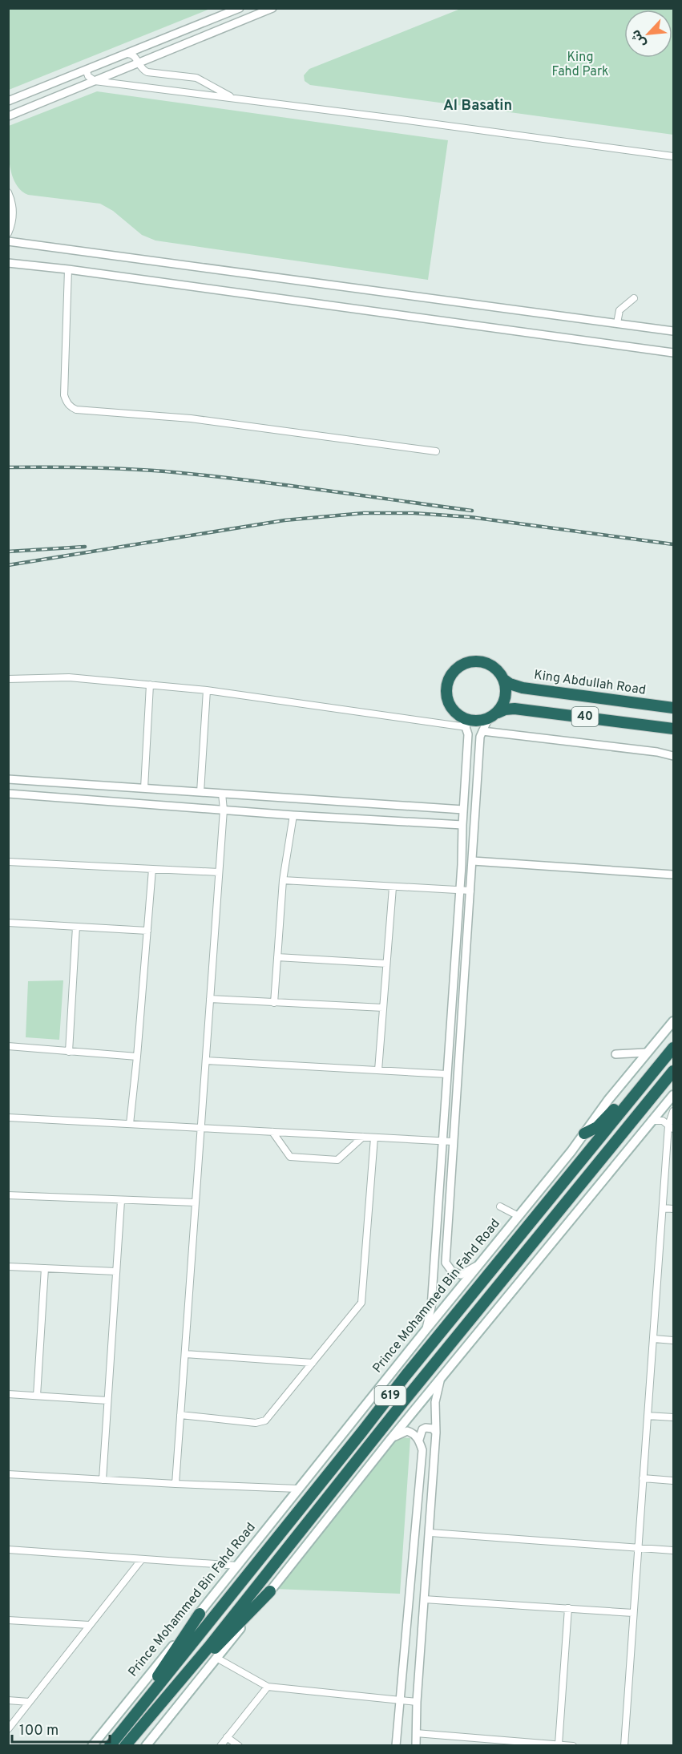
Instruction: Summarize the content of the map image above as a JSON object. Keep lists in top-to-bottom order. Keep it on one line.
{"streets":{"highway":["King Abdullah Road","40","Prince Mohammed Bin Fahd Road","619"]},"crossings":[["King Abdullah Road","40"]],"districts":["Al Basatin"],"parks":["King Fahd Park"],"scale_bar":"100 m","north":"bottom left"}
